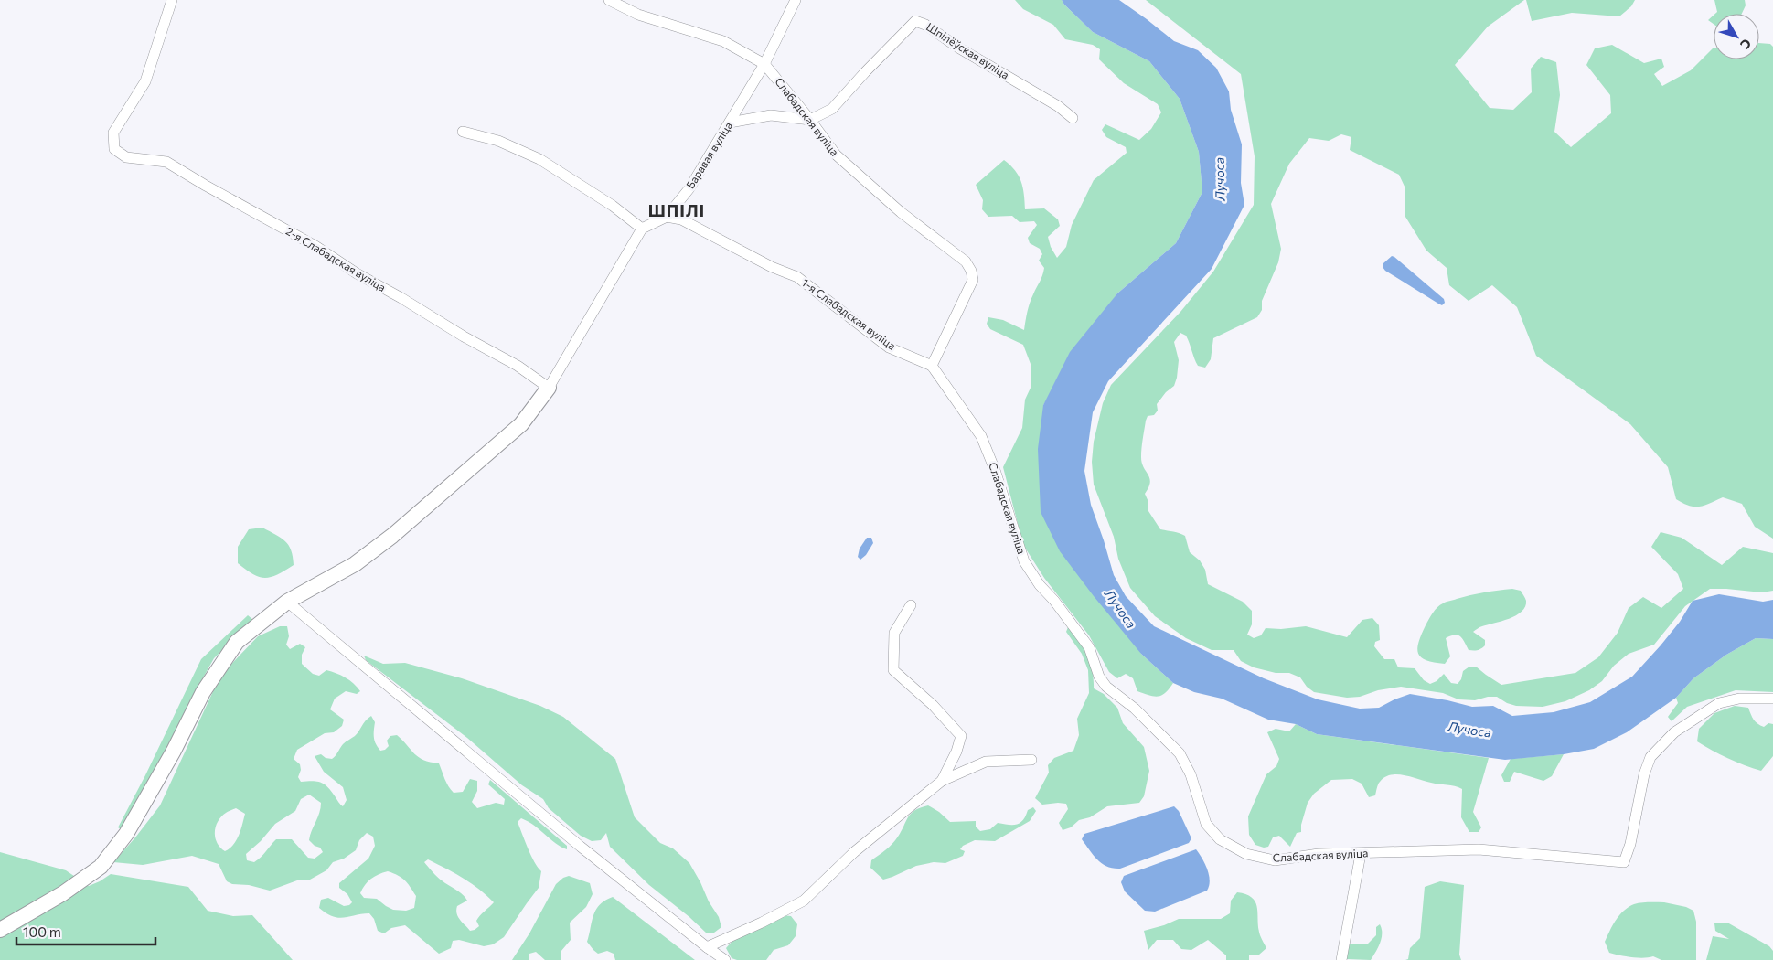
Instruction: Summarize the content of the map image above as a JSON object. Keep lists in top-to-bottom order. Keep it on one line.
{"streets":{"street":["Шпілёўская вуліца","Слабадская вуліца","Баравая вуліца","2-я Слабадская вуліца","1-я Слабадская вуліца"]},"crossings":[["Шпілёўская вуліца","Слабадская вуліца"],["Слабадская вуліца","Баравая вуліца"],["Слабадская вуліца","1-я Слабадская вуліца"],["Баравая вуліца","1-я Слабадская вуліца"]],"districts":["ШПІЛІ"],"water":["Лучоса"],"scale_bar":"100 m","north":"bottom right"}
